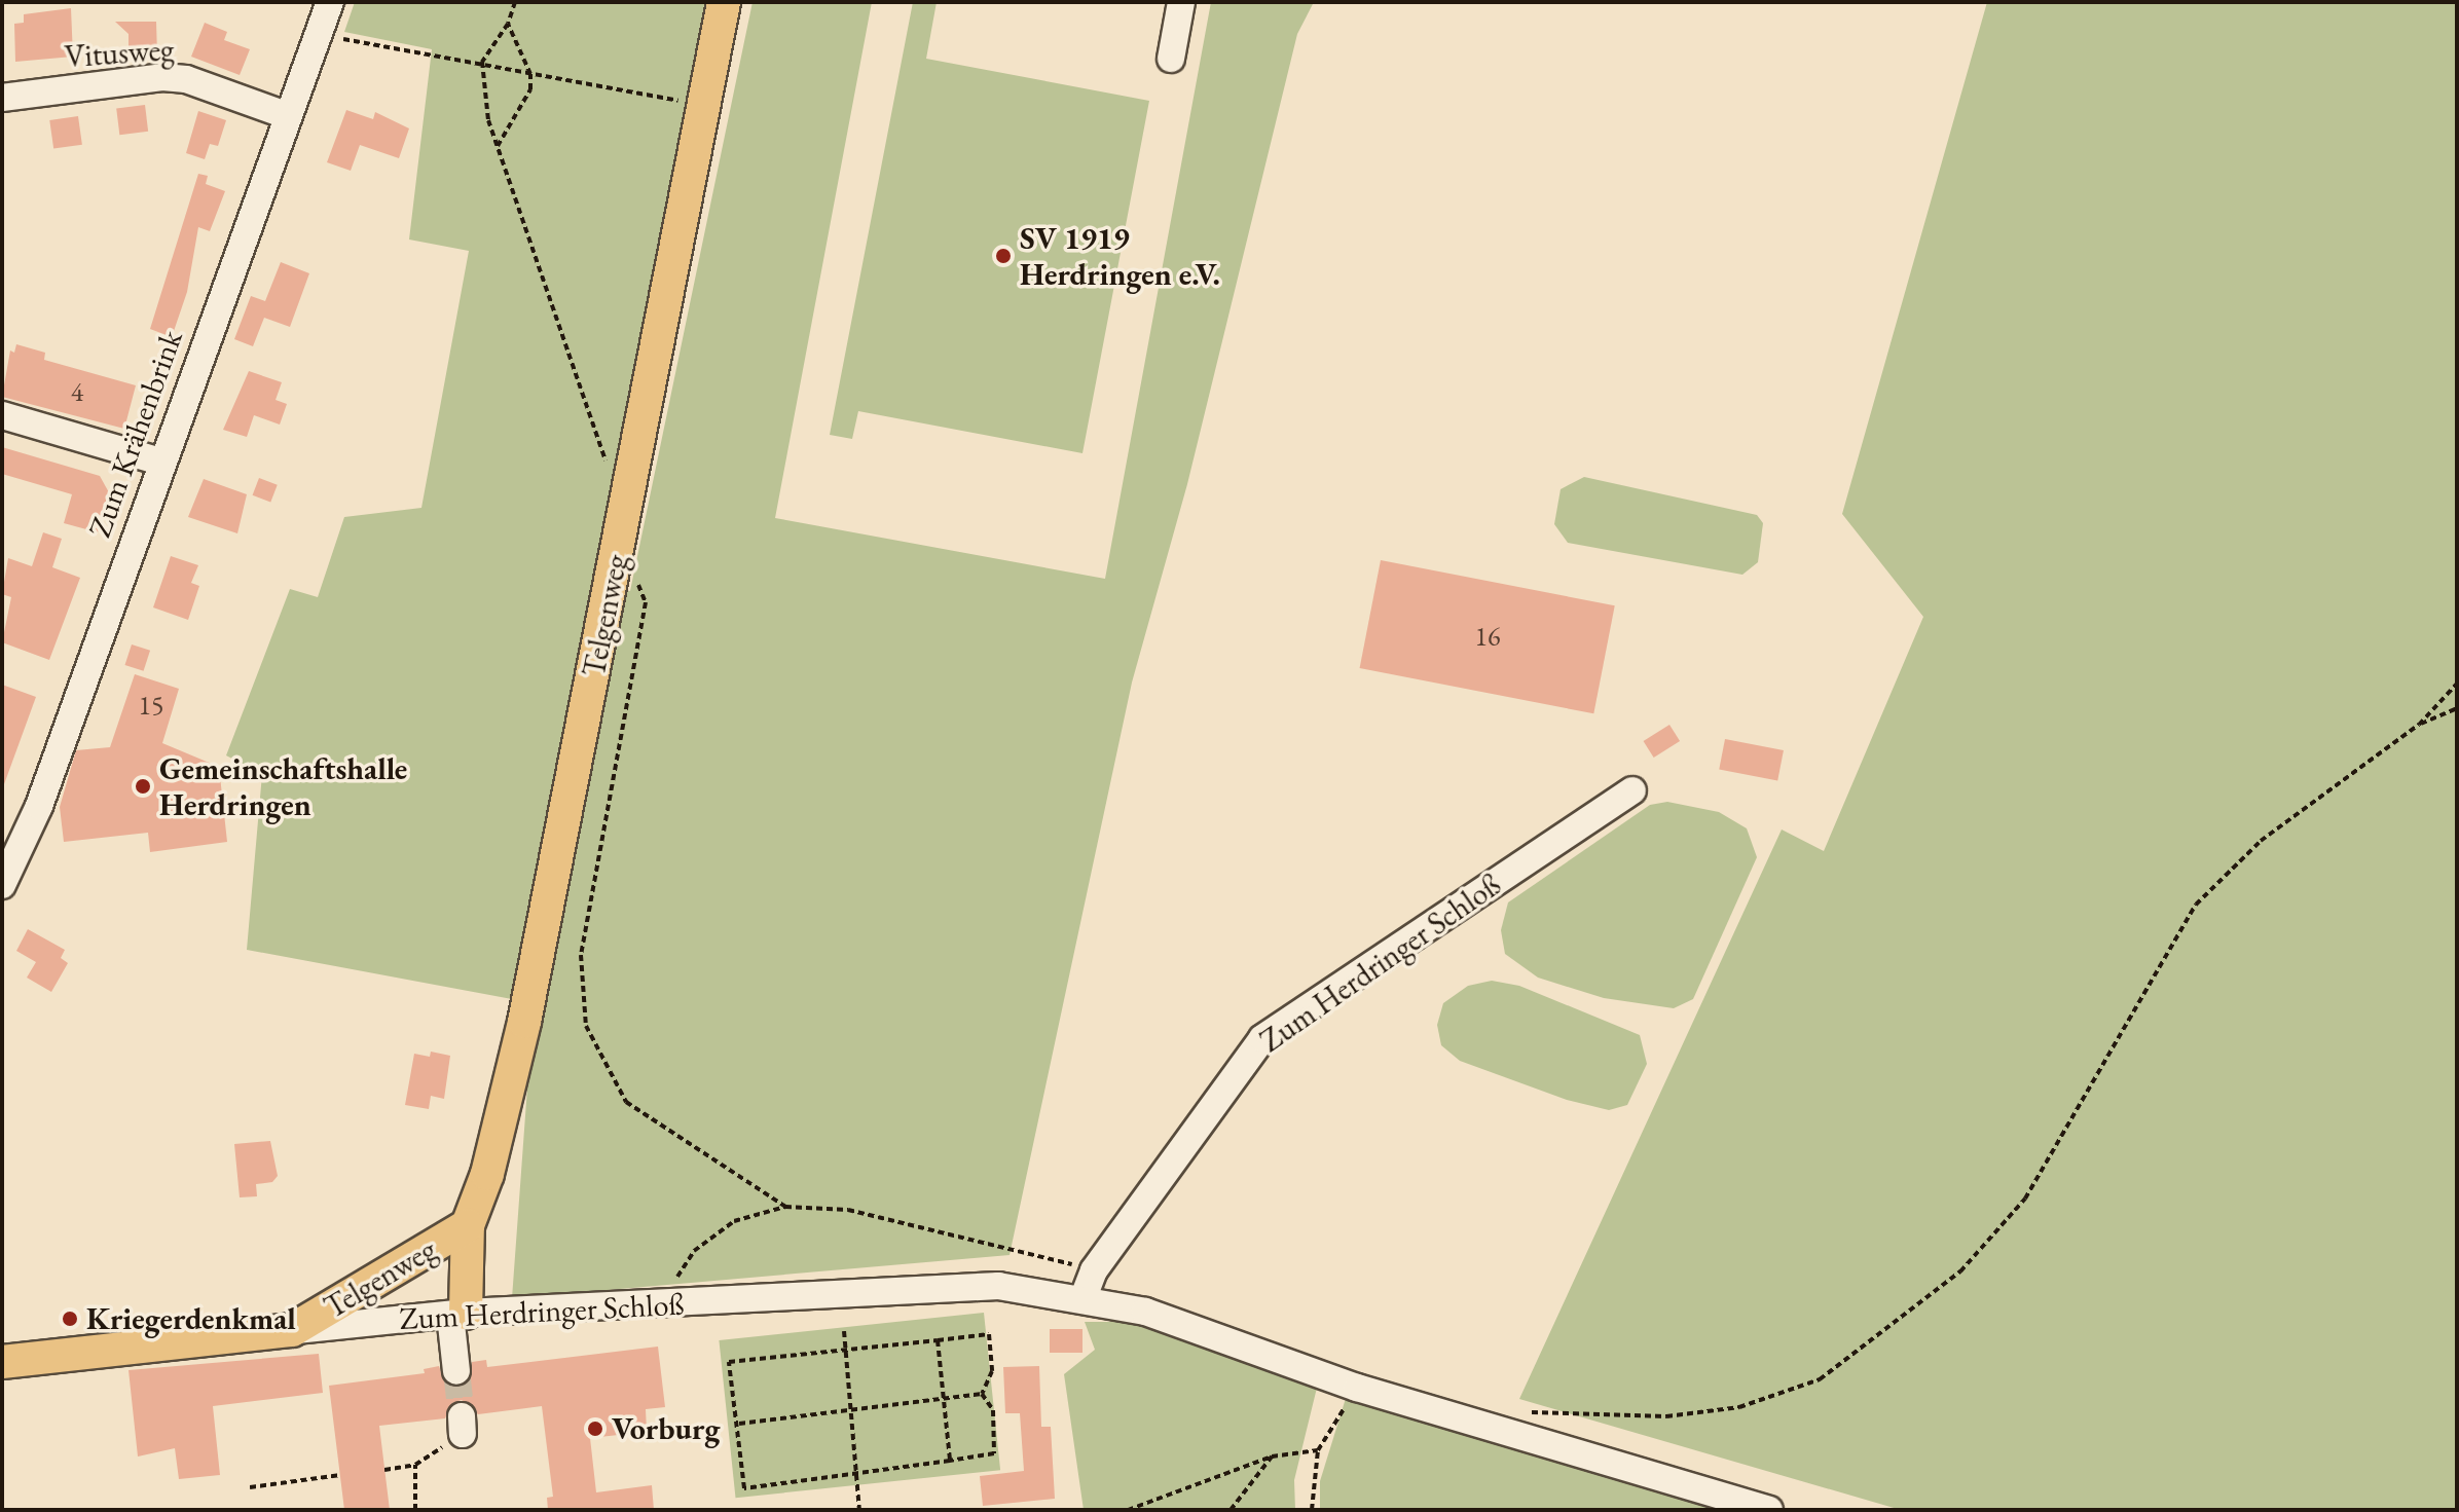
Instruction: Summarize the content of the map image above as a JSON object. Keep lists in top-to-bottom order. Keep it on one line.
{"streets":{"main road":["Telgenweg","Zum Herdringer Schloß"],"street":["Vitusweg","Zum Krähenbrink"]},"crossings":[["Vitusweg","Zum Krähenbrink"],["Telgenweg","Zum Herdringer Schloß"]],"places":["SV 1919 Herdringen e.V.","Gemeinschaftshalle Herdringen","Kriegerdenkmal","Vorburg"],"house_numbers":["4","16","15"]}
